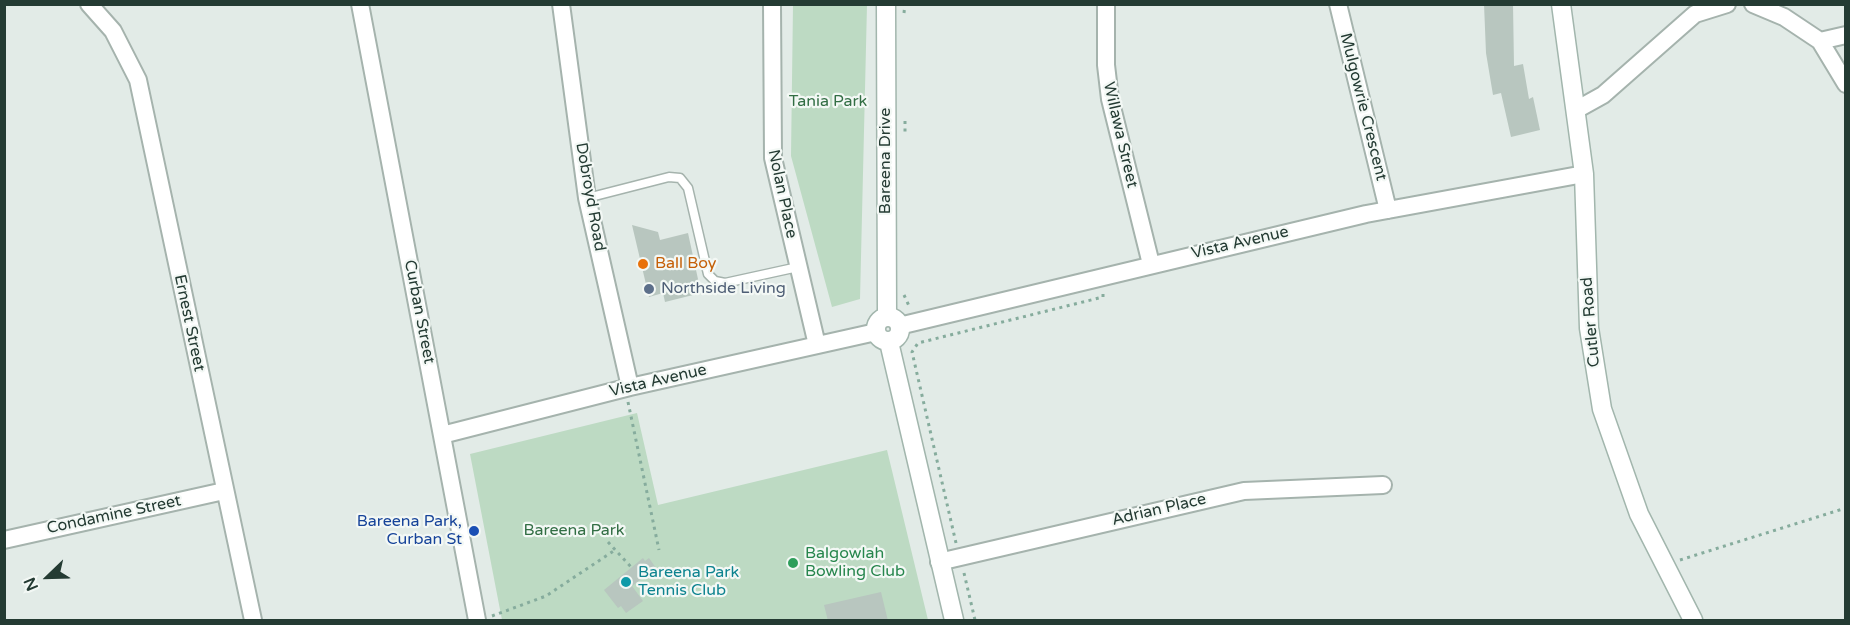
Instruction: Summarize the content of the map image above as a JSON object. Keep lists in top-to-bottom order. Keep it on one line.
{"streets":{"street":["Mulgowrie Crescent","Willawa Street","Bareena Drive","Nolan Place","Dobroyd Road","Vista Avenue","Curban Street","Cutler Road","Ernest Street","Adrian Place","Condamine Street"]},"crossings":[["Mulgowrie Crescent","Vista Avenue"],["Willawa Street","Vista Avenue"],["Bareena Drive","Vista Avenue"],["Nolan Place","Vista Avenue"],["Dobroyd Road","Vista Avenue"],["Vista Avenue","Curban Street"],["Vista Avenue","Cutler Road"],["Ernest Street","Condamine Street"]],"parks":["Tania Park","Bareena Park"],"places":["Ball Boy","Northside Living","Bareena Park, Curban St","Balgowlah Bowling Club","Bareena Park Tennis Club"],"north":"bottom left"}
